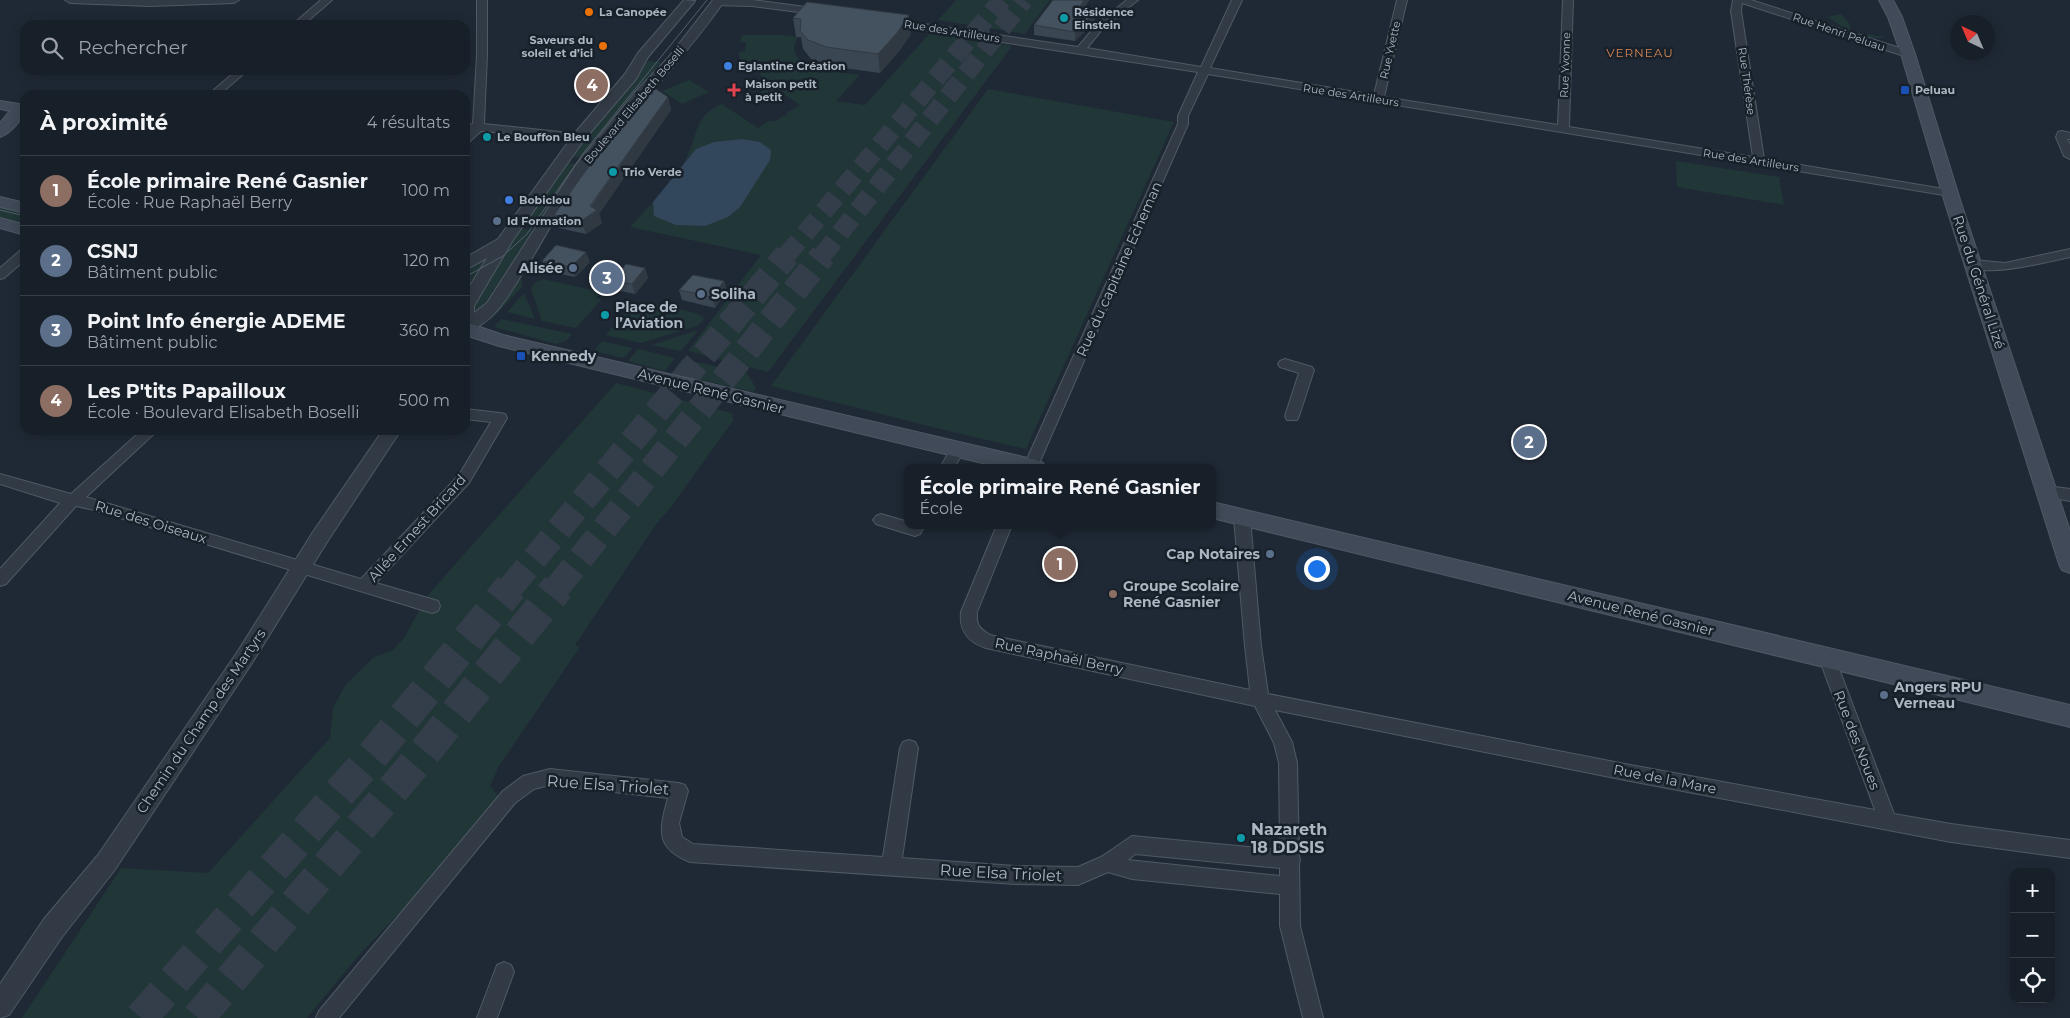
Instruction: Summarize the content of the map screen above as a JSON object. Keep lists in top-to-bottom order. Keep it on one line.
{"streets":{"main road":["Rue du Général Lizé","Avenue René Gasnier"],"street":["Rue des Artilleurs","Rue Henri Peluau","Rue Yvette","Rue Yvonne","Rue Thérèse","Boulevard Elisabeth Boselli","Rue du capitaine Echeman","Rue des Oiseaux","Allée Ernest Bricard","Rue Raphaël Berry","Chemin du Champ des Martyrs","Rue des Noues","Rue de la Mare","Rue Elsa Triolet"]},"crossings":[["Rue des Artilleurs","Rue Yvette"],["Rue des Artilleurs","Rue Yvonne"],["Rue des Artilleurs","Rue Thérèse"],["Rue des Artilleurs","Rue du capitaine Echeman"],["Rue des Artilleurs","Rue du Général Lizé"],["Rue Henri Peluau","Rue Thérèse"],["Rue Henri Peluau","Rue du Général Lizé"],["Avenue René Gasnier","Rue des Noues"],["Rue des Oiseaux","Allée Ernest Bricard"],["Rue des Oiseaux","Chemin du Champ des Martyrs"],["Allée Ernest Bricard","Chemin du Champ des Martyrs"],["Rue Raphaël Berry","Rue de la Mare"],["Rue des Noues","Rue de la Mare"]],"districts":["VERNEAU"],"places":{"other":["La Canopée","Résidence Einstein","Saveurs du soleil et d’ici","Eglantine Création","Le Bouffon Bleu","Trio Verde","Bobiclou","Id Formation","Alisée","Soliha","Place de l’Aviation","Cap Notaires","Groupe Scolaire René Gasnier","Angers RPU Verneau","Nazareth 18 DDSIS"],"health":["Maison petit à petit"],"transit":["Peluau","Kennedy"]},"north":"top left","page":{"search":"Rechercher","pins":["4","3","2","1"],"heading":["À proximité","4 résultats"],"list":[{"mark":"1","name":"École primaire René Gasnier","note":"École · Rue Raphaël Berry","value":"100 m"},{"mark":"2","name":"CSNJ","note":"Bâtiment public","value":"120 m"},{"mark":"3","name":"Point Info énergie ADEME","note":"Bâtiment public","value":"360 m"},{"mark":"4","name":"Les P'tits Papailloux","note":"École · Boulevard Elisabeth Boselli","value":"500 m"}],"popup":["École primaire René Gasnier","École"],"map_buttons":["+","−"]}}
